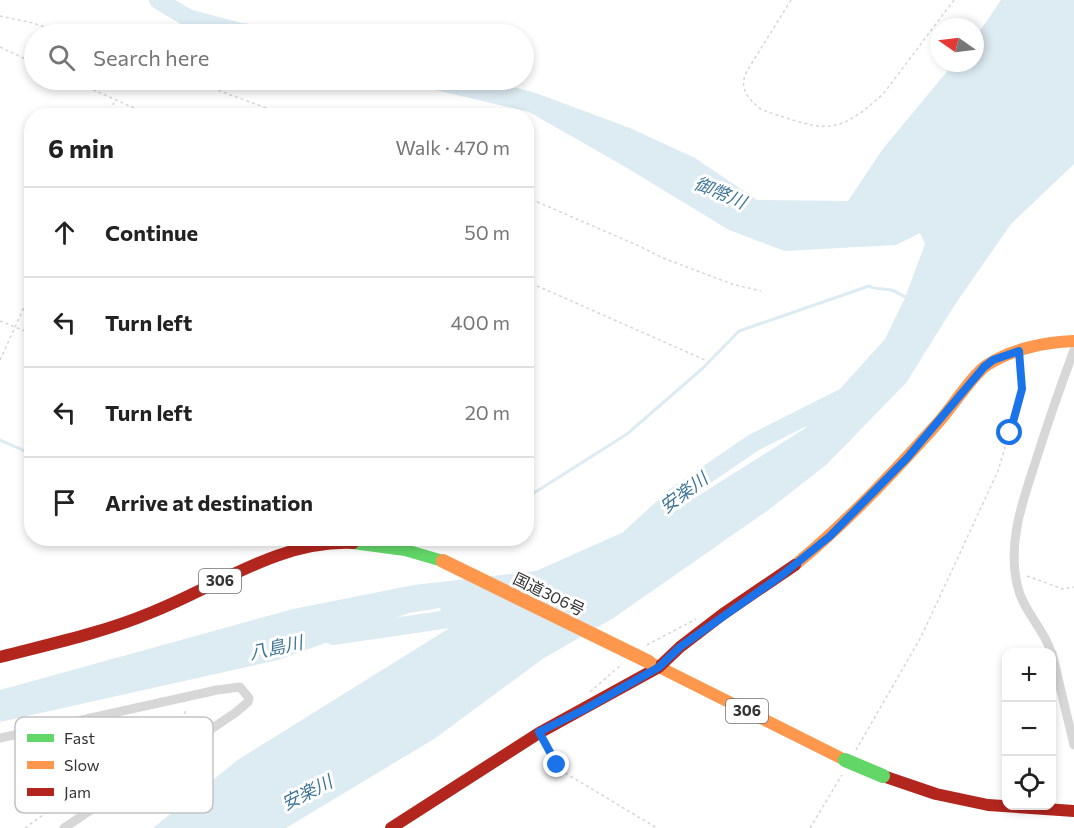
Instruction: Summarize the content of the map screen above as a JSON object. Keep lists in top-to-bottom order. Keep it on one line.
{"streets":{"main road":["306","国道306号"]},"water":["御幣川","安楽川","八島川"],"legend":["Fast","Slow","Jam"],"north":"left","page":{"search":"Search here","heading":["6 min","Walk · 470 m"],"list":[["Continue","50 m"],["Turn left","400 m"],["Turn left","20 m"],"Arrive at destination"],"map_buttons":["+","−"]}}
